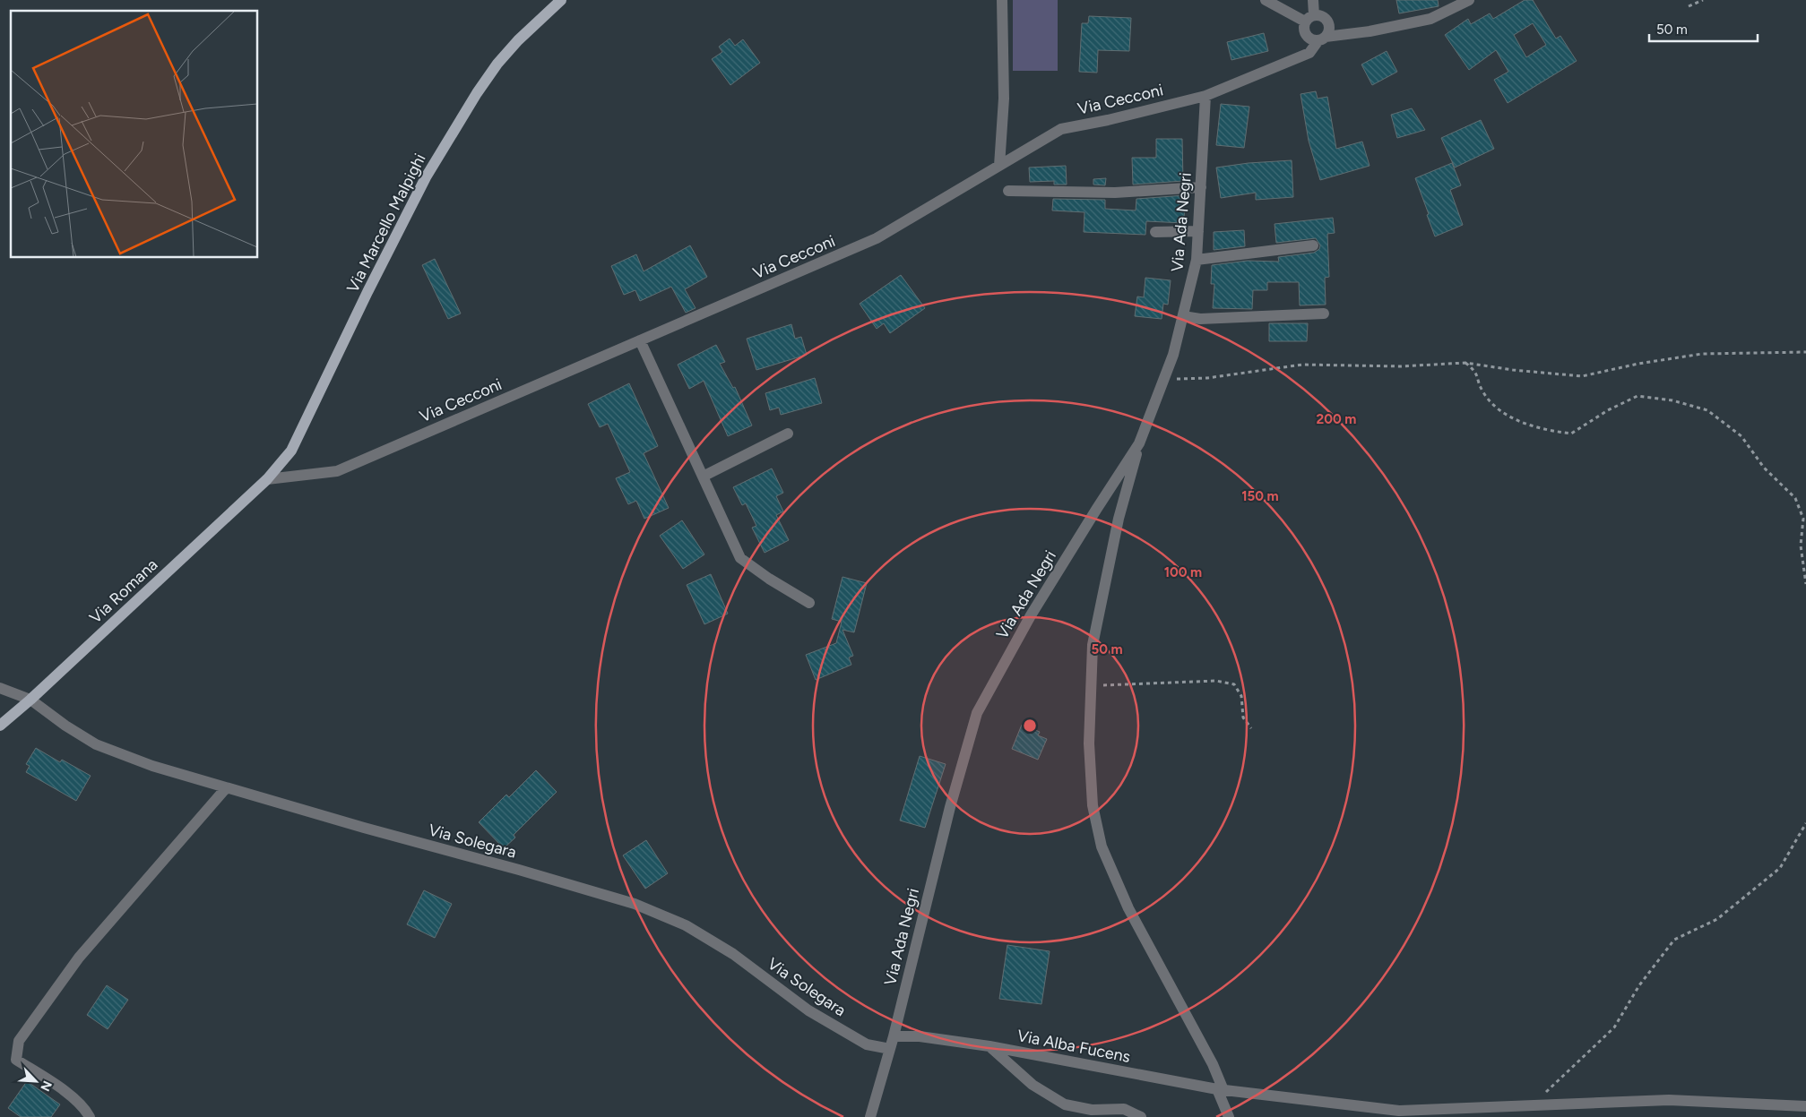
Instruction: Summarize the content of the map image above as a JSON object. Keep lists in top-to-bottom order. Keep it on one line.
{"streets":{"main road":["Via Marcello Malpighi","Via Romana"],"street":["Via Cecconi","Via Ada Negri","Via Solegara","Via Alba Fucens"]},"crossings":[["Via Cecconi","Via Ada Negri"],["Via Cecconi","Via Marcello Malpighi"],["Via Cecconi","Via Romana"],["Via Ada Negri","Via Solegara"],["Via Ada Negri","Via Alba Fucens"],["Via Marcello Malpighi","Via Romana"],["Via Romana","Via Solegara"]],"scale_bar":"50 m","north":"bottom right","rings":["200 m","150 m","100 m","50 m"]}
